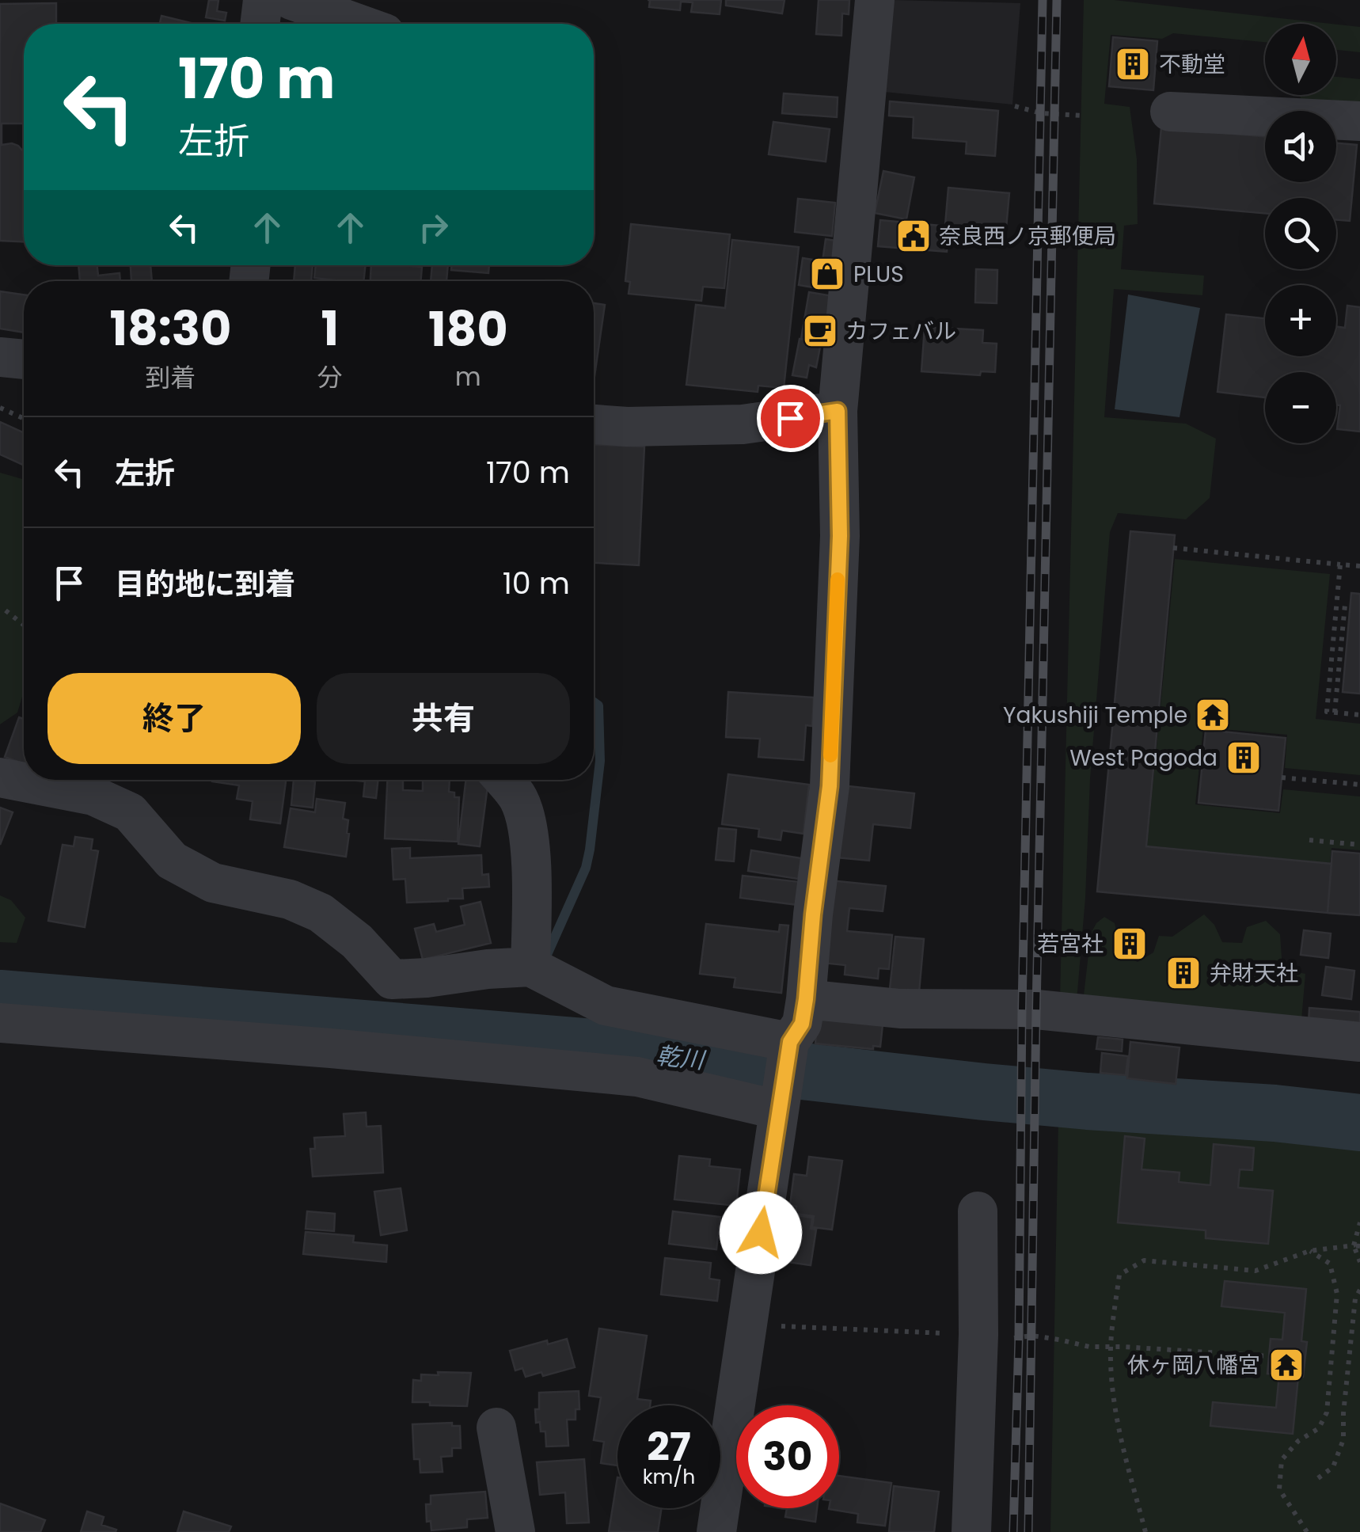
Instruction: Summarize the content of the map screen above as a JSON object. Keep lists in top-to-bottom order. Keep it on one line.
{"water":["乾川"],"places":{"building":["不動堂","West Pagoda","若宮社","弁財天社"],"public building":["奈良西ノ京郵便局"],"shop":["PLUS"],"cafe":["カフェバル"],"temple":["Yakushiji Temple","休ヶ岡八幡宮"]},"north":"top","page":{"map_buttons":["+","−"],"turn":["170 m","左折"],"eta":["18:30","到着","1","分","180","m"],"list":[{"name":"左折","value":"170 m"},{"name":"目的地に到着","value":"10 m"}],"buttons":["終了","共有"],"speed":"27 km/h","limit":"30"}}
